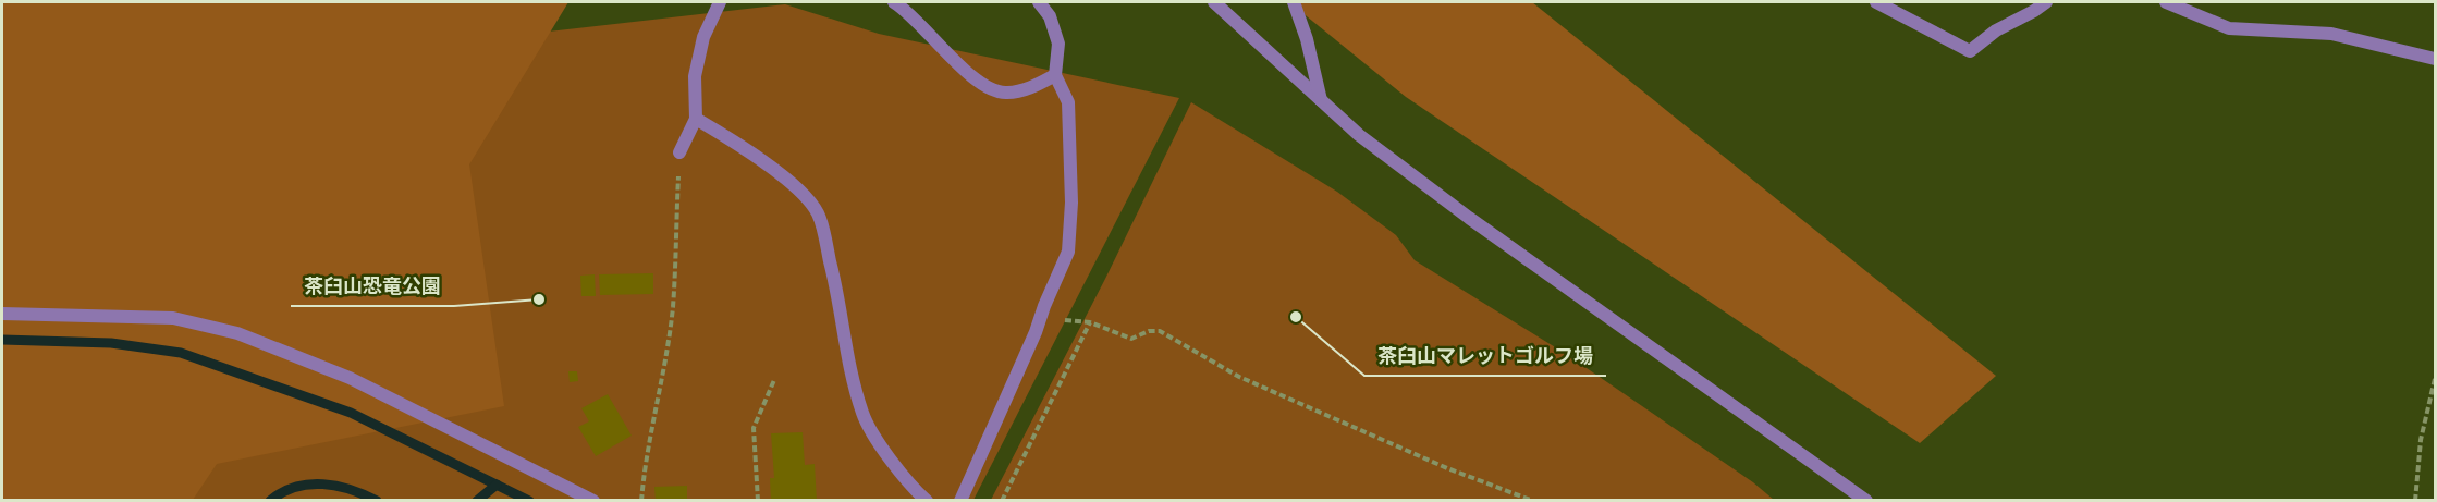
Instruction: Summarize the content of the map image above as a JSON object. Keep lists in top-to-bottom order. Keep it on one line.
{"places":["茶臼山恐竜公園","茶臼山マレットゴルフ場"]}
